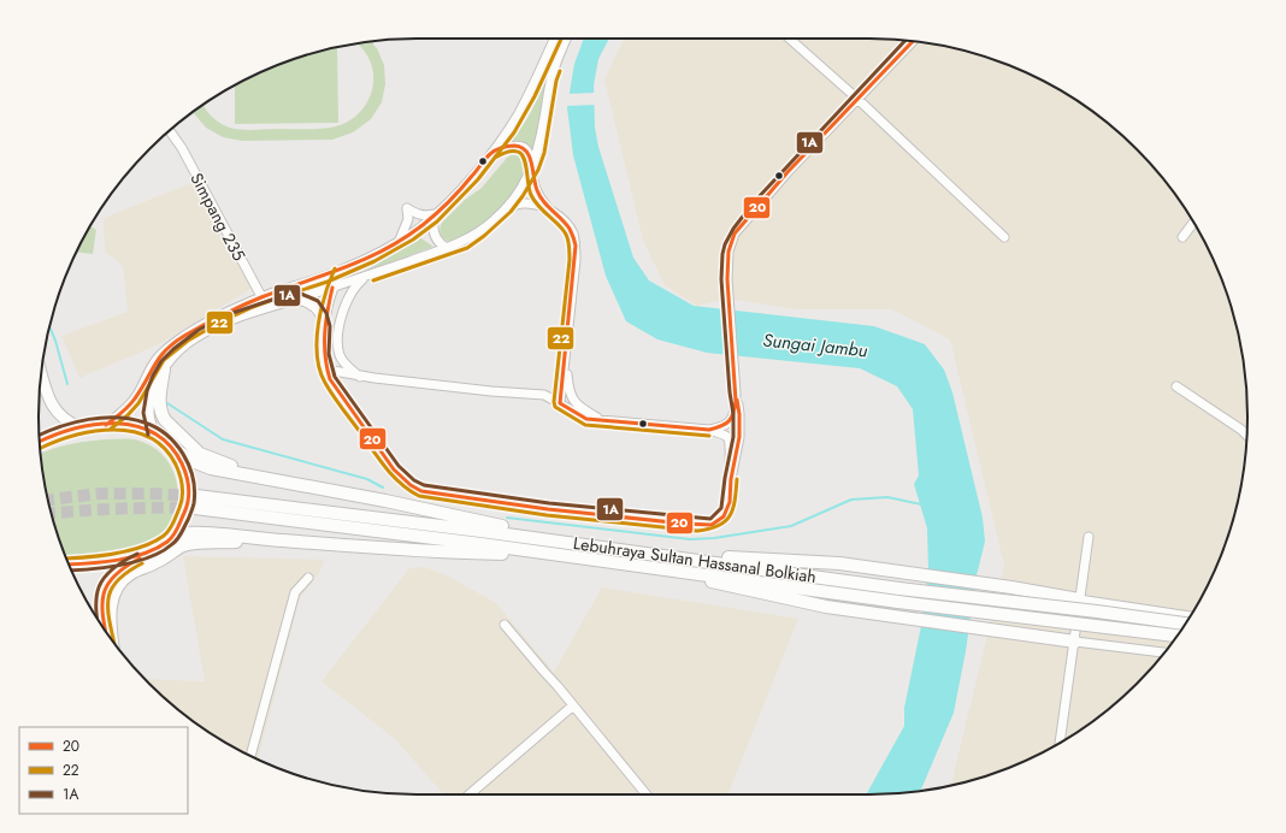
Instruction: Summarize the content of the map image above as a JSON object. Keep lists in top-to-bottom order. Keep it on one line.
{"streets":{"highway":["Lebuhraya Sultan Hassanal Bolkiah"],"street":["Simpang 235"]},"water":["Sungai Jambu"],"lines":["transit line 22","transit line 1A","transit line 20"],"legend":["20","22","1A"]}
